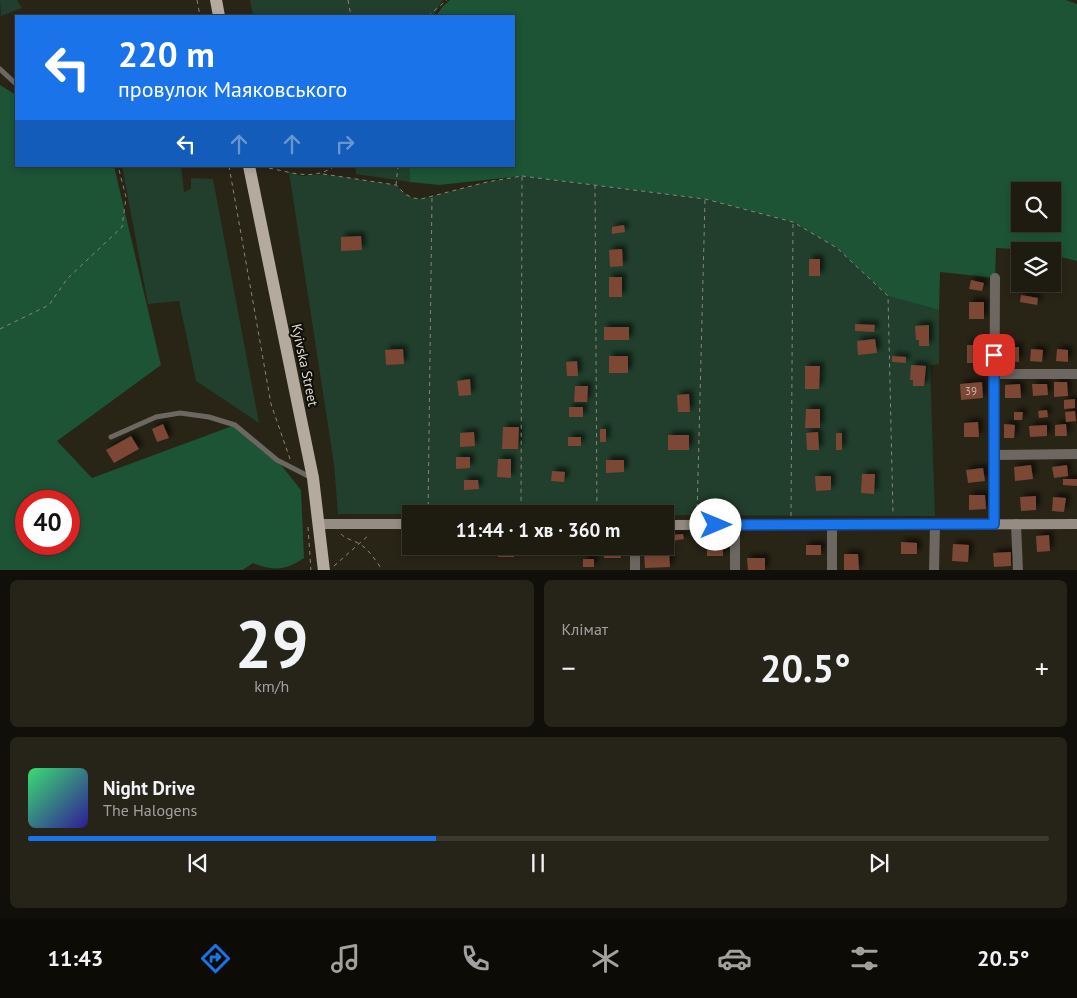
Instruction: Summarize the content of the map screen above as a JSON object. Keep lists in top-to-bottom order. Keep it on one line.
{"streets":{"main road":["Kyivska Street"]},"house_numbers":["39"],"page":{"turn":["220 m","провулок Маяковського"],"limit":"40","trip":"11:44 · 1 хв · 360 m","tile":[["29","km/h"],"Клімат"],"heat":["−","20.5°","+"],"song":["Night Drive","The Halogens"],"tabs":["11:43","20.5°"]}}
